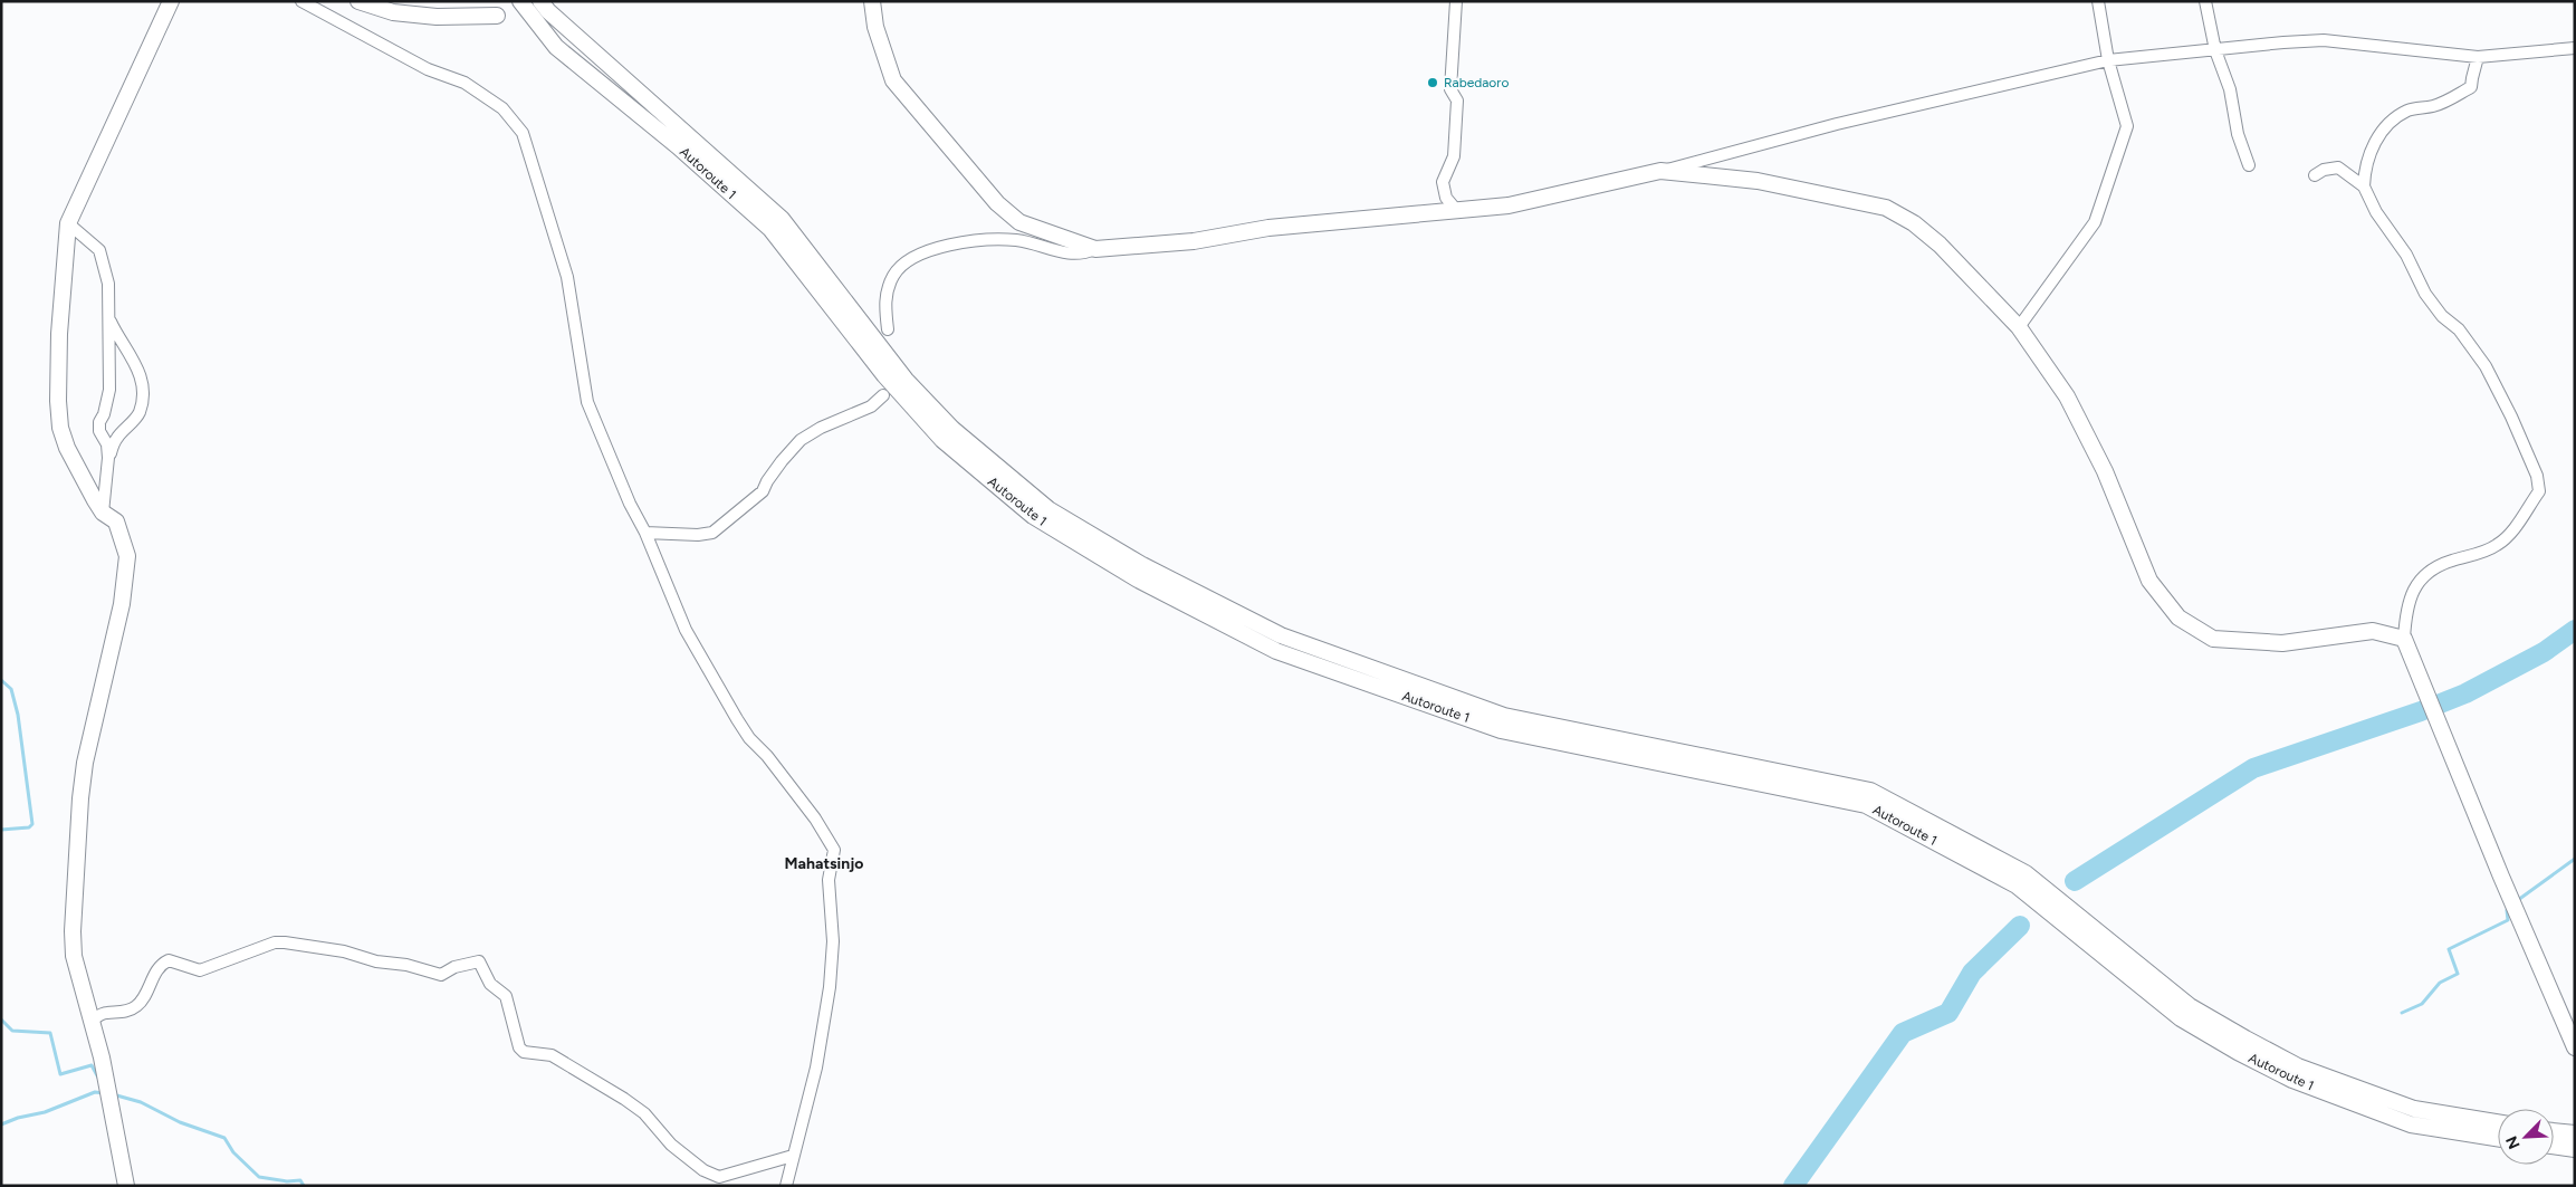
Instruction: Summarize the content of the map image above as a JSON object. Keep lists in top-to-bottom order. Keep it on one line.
{"streets":{"main road":["Autoroute 1"]},"districts":["Mahatsinjo"],"places":["Rabedaoro"],"north":"bottom left"}
